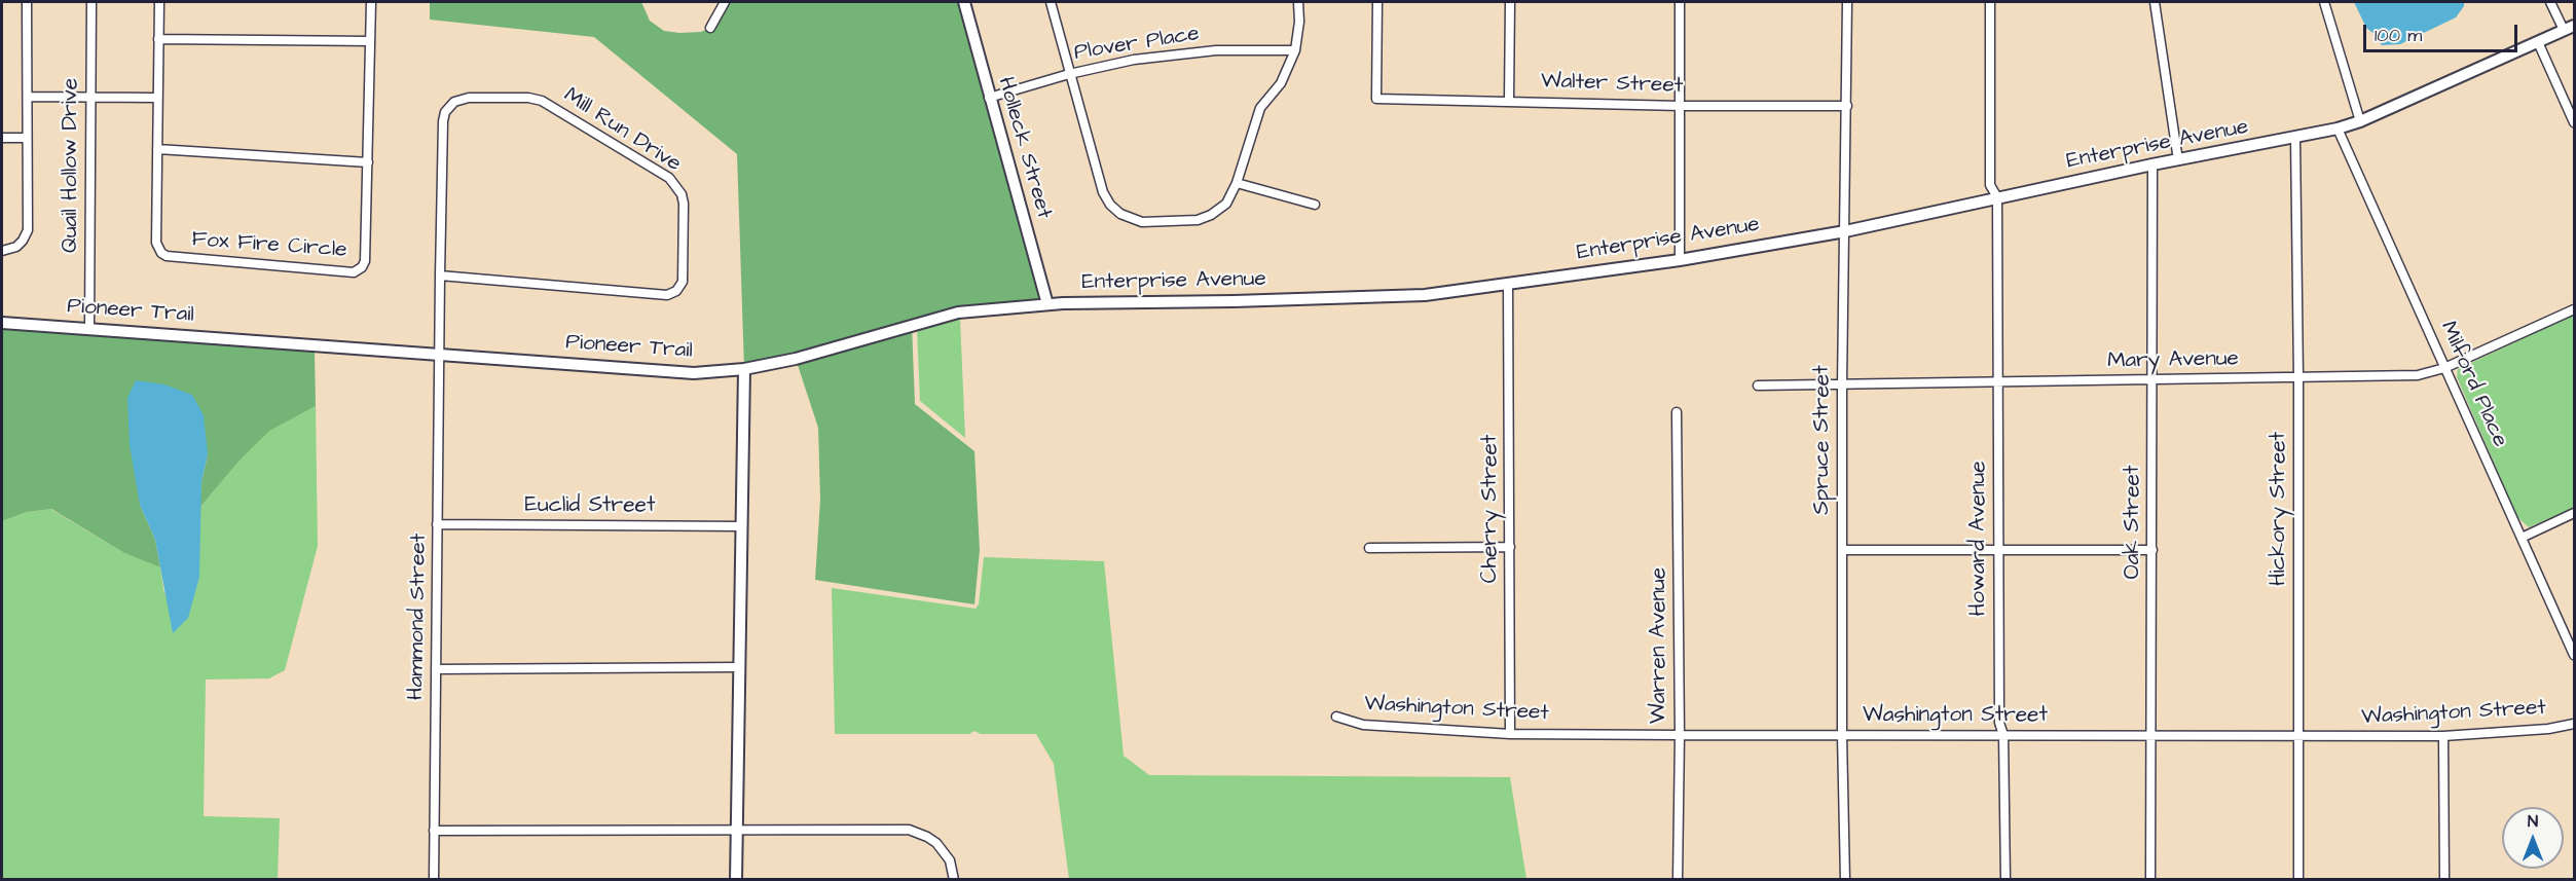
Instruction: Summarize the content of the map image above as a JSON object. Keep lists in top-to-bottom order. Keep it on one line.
{"streets":{"street":["Plover Place","Walter Street","Mill Run Drive","Enterprise Avenue","Holleck Street","Quail Hollow Drive","Fox Fire Circle","Pioneer Trail","Mary Avenue","Milford Place","Spruce Street","Euclid Street","Cherry Street","Hickory Street","Oak Street","Howard Avenue","Hammond Street","Warren Avenue","Washington Street"]},"crossings":[["Plover Place","Holleck Street"],["Walter Street","Spruce Street"],["Mill Run Drive","Pioneer Trail"],["Mill Run Drive","Hammond Street"],["Enterprise Avenue","Holleck Street"],["Enterprise Avenue","Pioneer Trail"],["Enterprise Avenue","Milford Place"],["Enterprise Avenue","Spruce Street"],["Enterprise Avenue","Cherry Street"],["Enterprise Avenue","Hickory Street"],["Enterprise Avenue","Oak Street"],["Enterprise Avenue","Howard Avenue"],["Quail Hollow Drive","Pioneer Trail"],["Pioneer Trail","Hammond Street"],["Mary Avenue","Milford Place"],["Mary Avenue","Spruce Street"],["Mary Avenue","Hickory Street"],["Mary Avenue","Oak Street"],["Mary Avenue","Howard Avenue"],["Spruce Street","Washington Street"],["Euclid Street","Hammond Street"],["Cherry Street","Washington Street"],["Hickory Street","Washington Street"],["Oak Street","Washington Street"],["Howard Avenue","Washington Street"],["Warren Avenue","Washington Street"]],"scale_bar":"100 m","north":"top"}
